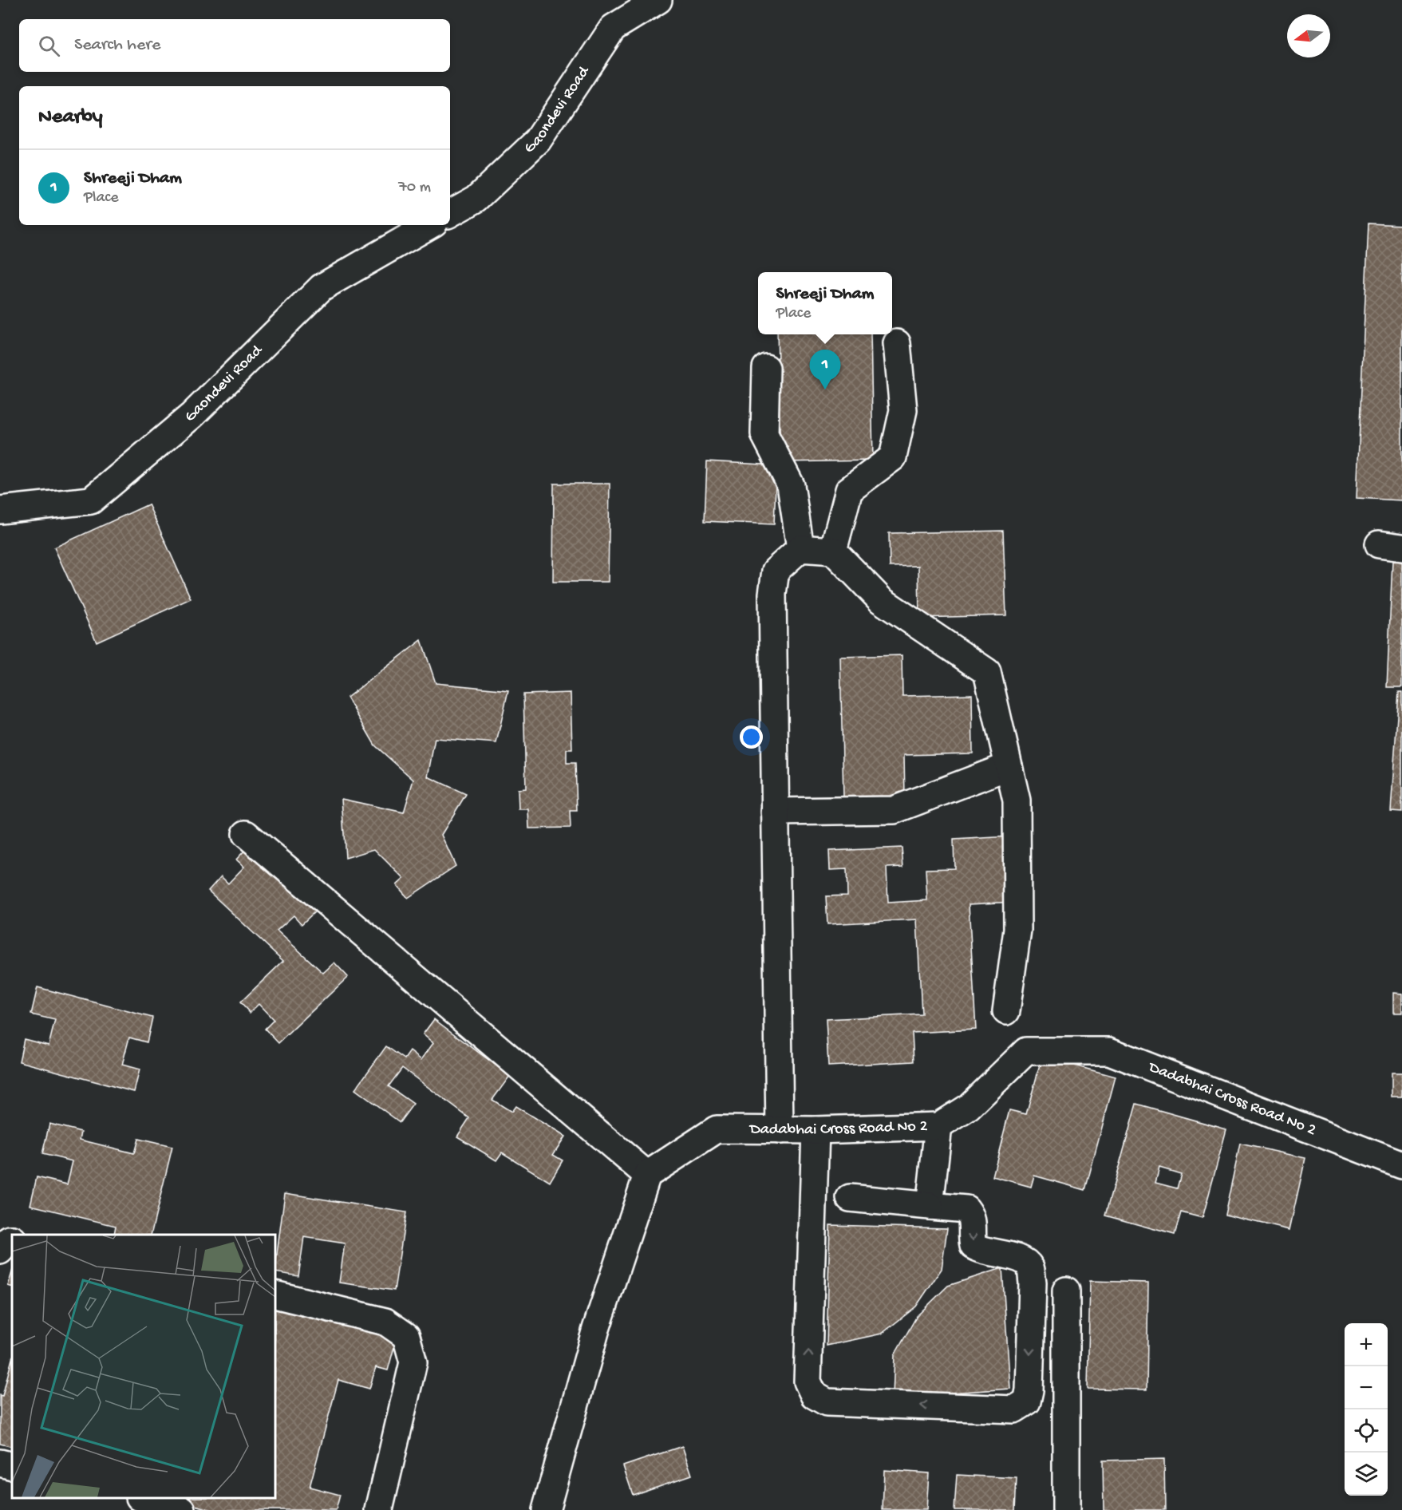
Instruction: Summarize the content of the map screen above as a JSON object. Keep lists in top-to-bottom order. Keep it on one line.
{"streets":{"street":["Gaondevi Road","Dadabhai Cross Road No 2"]},"north":"left","page":{"search":"Search here","heading":"Nearby","list":[{"mark":"1","name":"Shreeji Dham","note":"Place","value":"70 m"}],"popup":["Shreeji Dham","Place"],"pins":"1","map_buttons":["+","−"]}}
